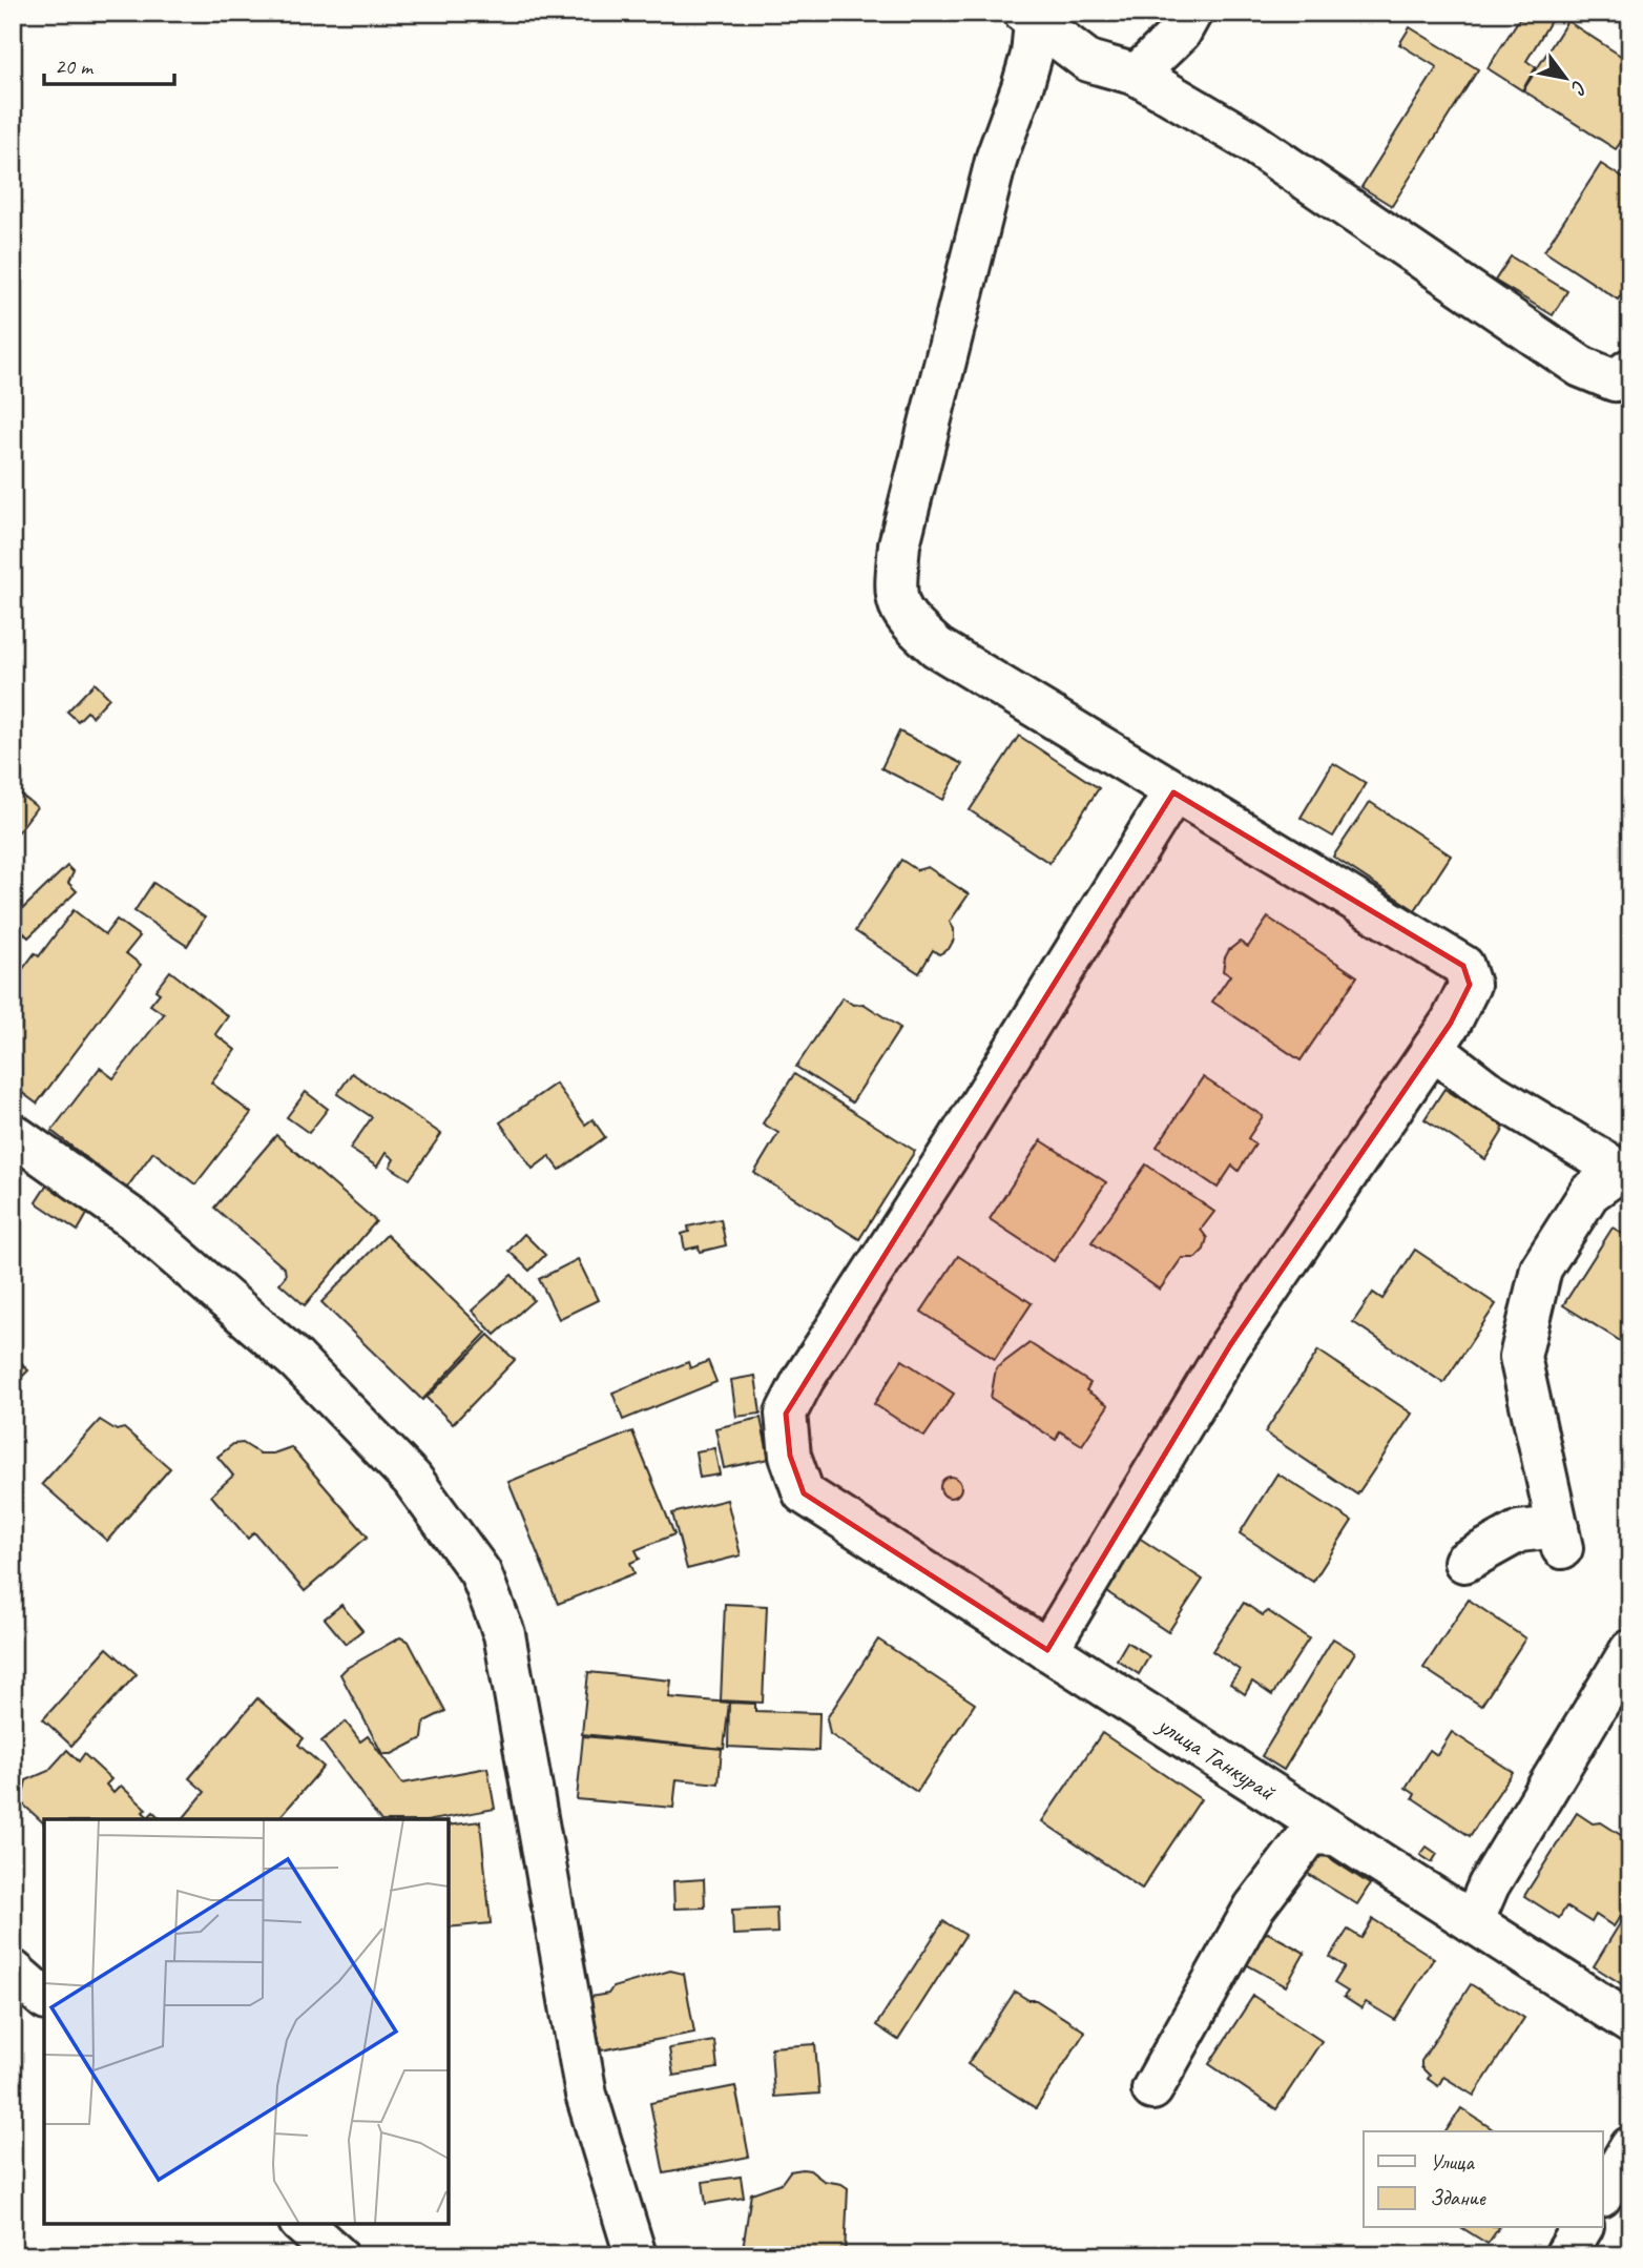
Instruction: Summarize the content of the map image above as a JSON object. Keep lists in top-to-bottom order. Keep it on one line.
{"streets":{"street":["улица Танкурай"]},"legend":["Улица","Здание"],"scale_bar":"20 m","north":"bottom right"}
